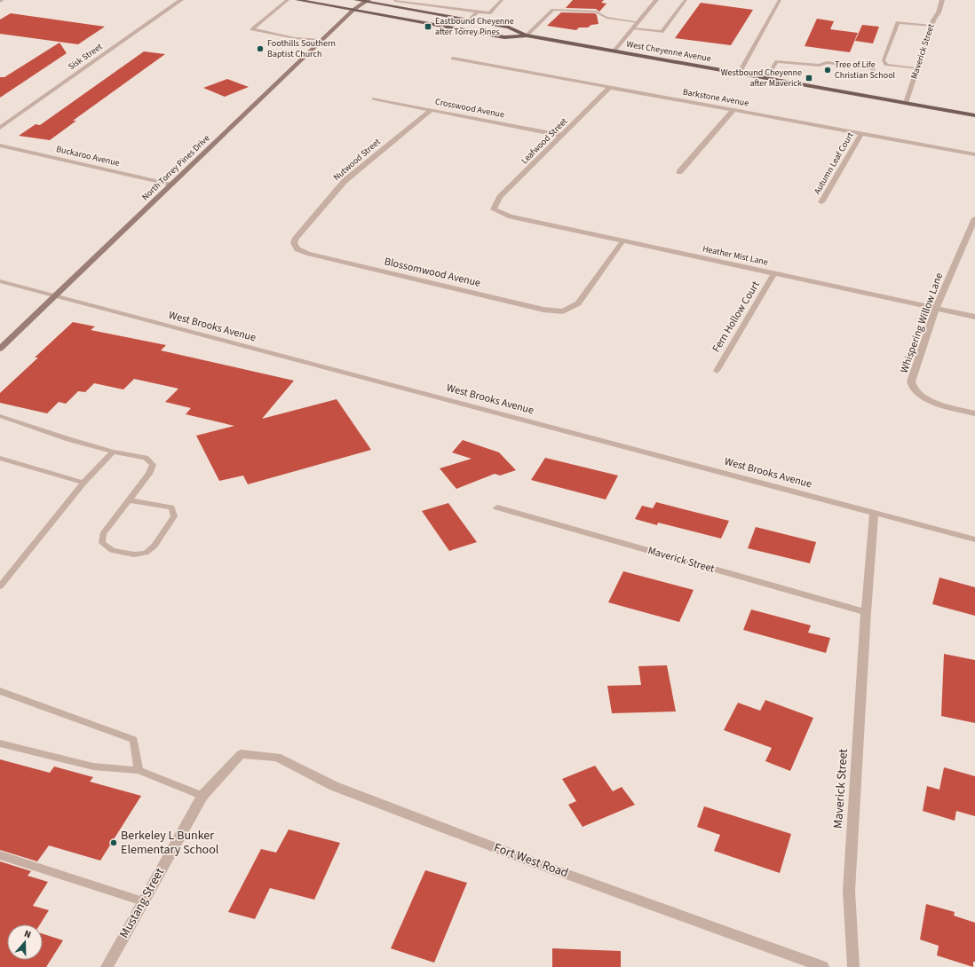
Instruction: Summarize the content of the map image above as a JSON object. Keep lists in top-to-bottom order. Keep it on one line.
{"streets":{"main road":["West Cheyenne Avenue","North Torrey Pines Drive"],"street":["Maverick Street","Sisk Street","Barkstone Avenue","Crosswood Avenue","Leafwood Street","Buckaroo Avenue","Nutwood Street","Autumn Leaf Court","Heather Mist Lane","Blossomwood Avenue","Fern Hollow Court","Whispering Willow Lane","West Brooks Avenue","Fort West Road","Mustang Street"]},"crossings":[["West Cheyenne Avenue","Maverick Street"],["West Cheyenne Avenue","North Torrey Pines Drive"],["Maverick Street","West Brooks Avenue"],["Barkstone Avenue","Leafwood Street"],["Barkstone Avenue","Autumn Leaf Court"],["Crosswood Avenue","Leafwood Street"],["Crosswood Avenue","Nutwood Street"],["Leafwood Street","Heather Mist Lane"],["Buckaroo Avenue","North Torrey Pines Drive"],["Nutwood Street","Blossomwood Avenue"],["North Torrey Pines Drive","West Brooks Avenue"],["Heather Mist Lane","Blossomwood Avenue"],["Heather Mist Lane","Fern Hollow Court"],["Heather Mist Lane","Whispering Willow Lane"],["Fort West Road","Mustang Street"]],"places":{"transit":["Eastbound Cheyenne after Torrey Pines","Westbound Cheyenne after Maverick"],"other":["Foothills Southern Baptist Church","Tree of Life Christian School","Berkeley L Bunker Elementary School"]},"north":"top"}
